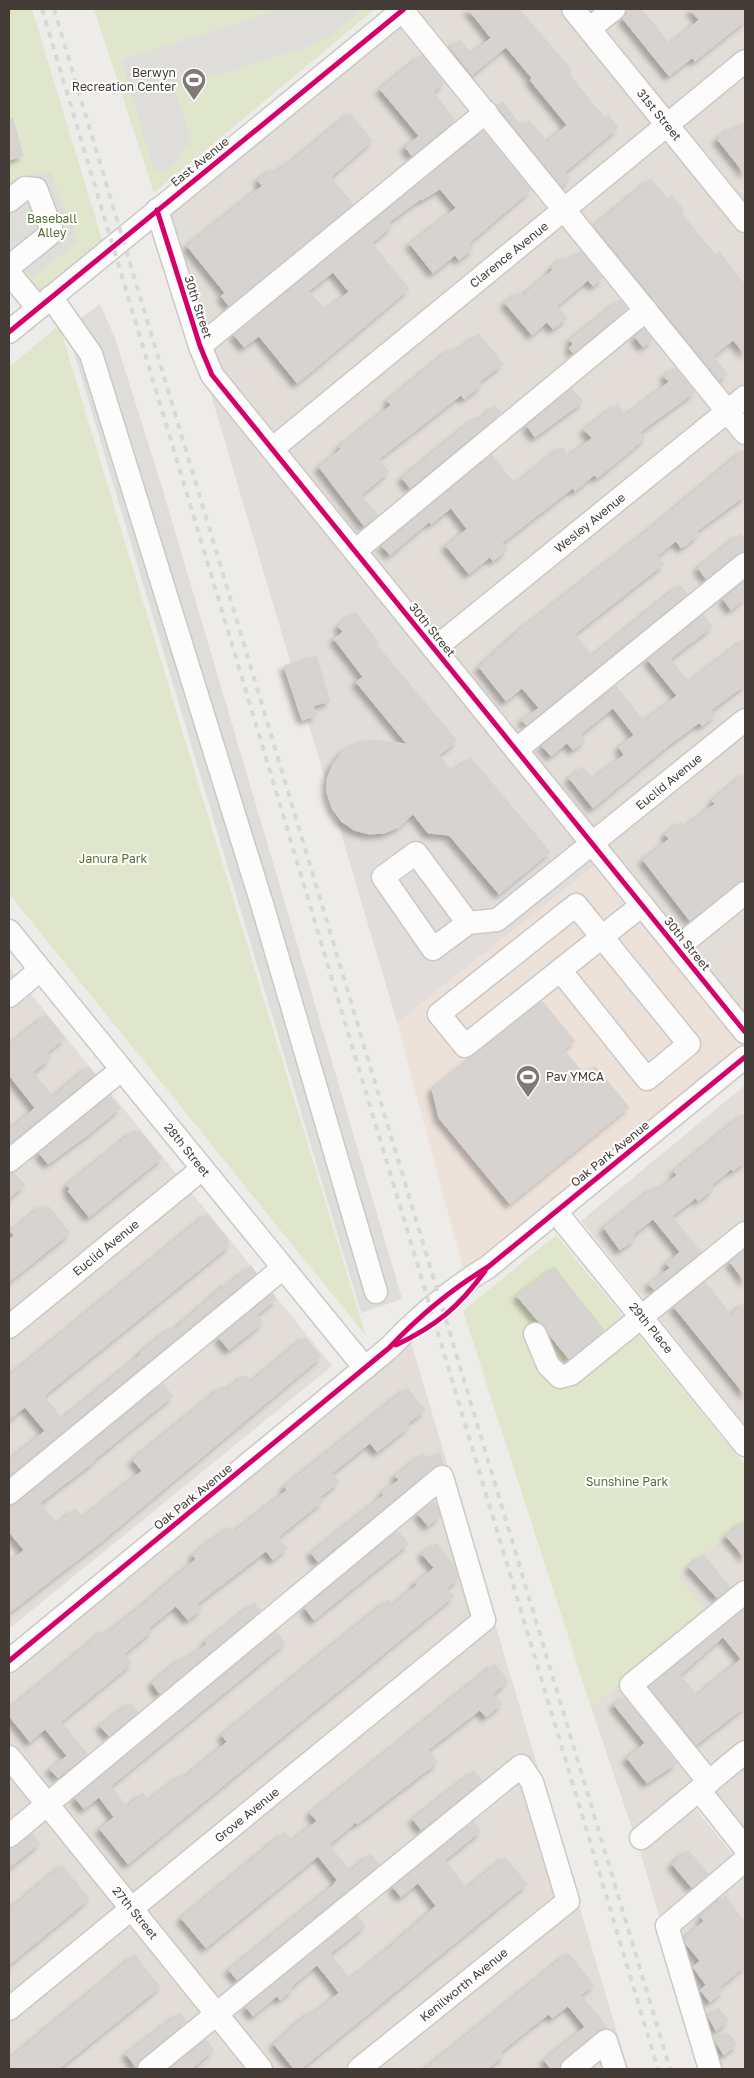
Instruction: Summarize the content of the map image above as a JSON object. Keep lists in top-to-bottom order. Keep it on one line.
{"streets":{"street":["31st Street","East Avenue","Clarence Avenue","30th Street","Wesley Avenue","Euclid Avenue","28th Street","Oak Park Avenue","29th Place","Grove Avenue","27th Street","Kenilworth Avenue"]},"crossings":[["31st Street","Clarence Avenue"],["East Avenue","30th Street"],["Clarence Avenue","30th Street"],["30th Street","Wesley Avenue"],["30th Street","Euclid Avenue"],["Euclid Avenue","28th Street"],["28th Street","Oak Park Avenue"],["Oak Park Avenue","29th Place"],["Grove Avenue","27th Street"],["27th Street","Kenilworth Avenue"]],"parks":["Baseball Alley","Janura Park","Sunshine Park"],"places":{"sports":["Berwyn Recreation Center","Pav YMCA"]}}
